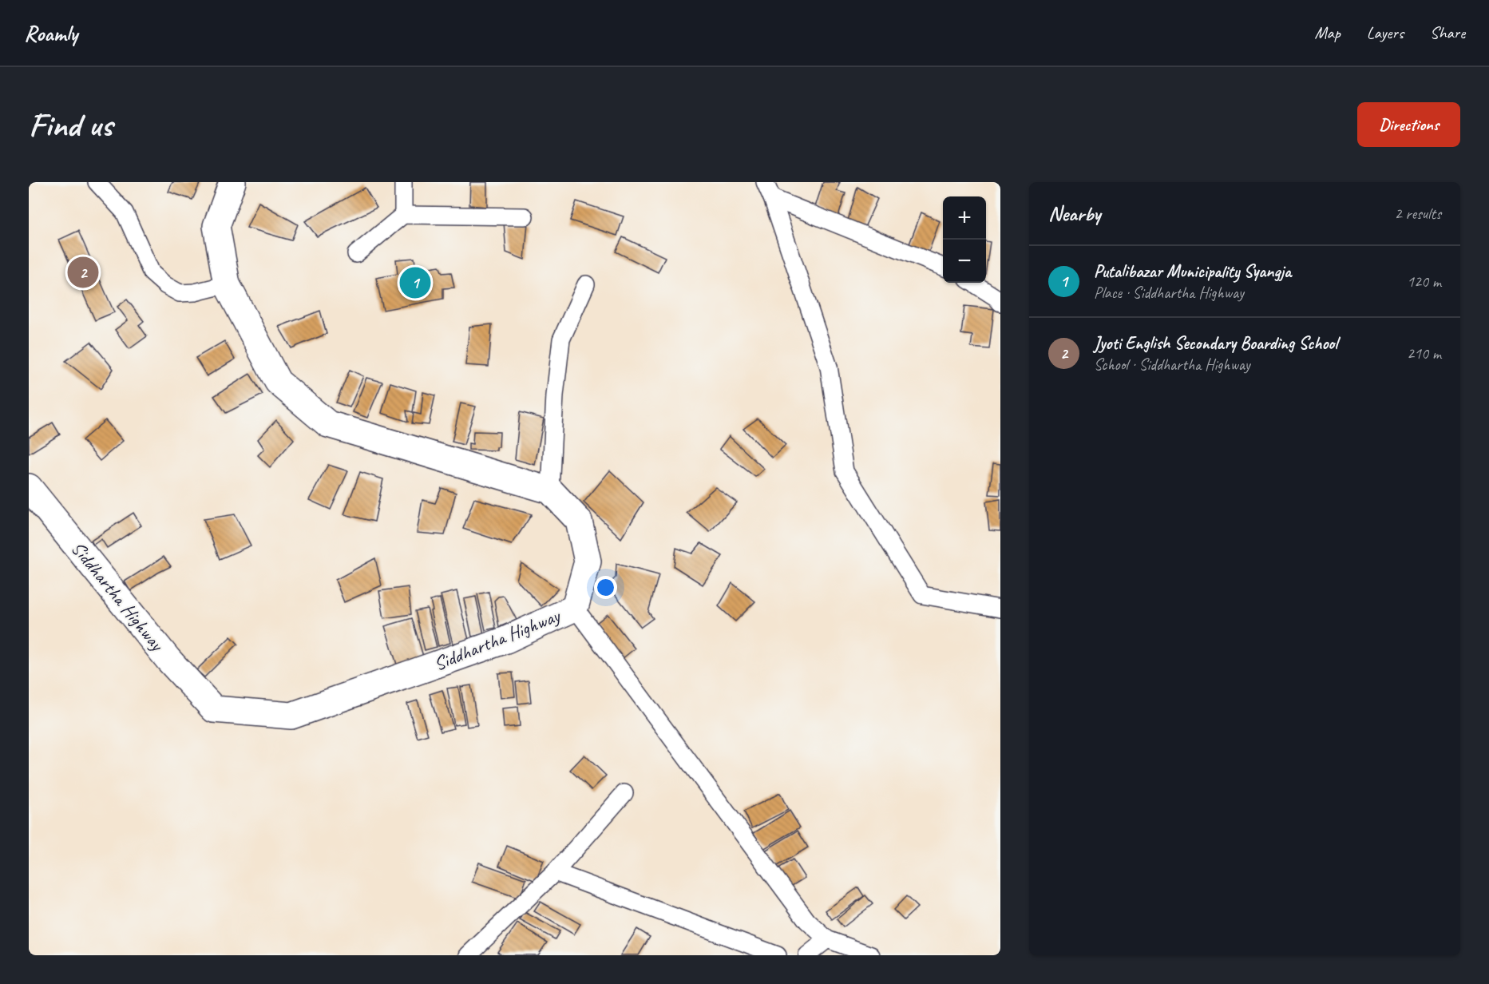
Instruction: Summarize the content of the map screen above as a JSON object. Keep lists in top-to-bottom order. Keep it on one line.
{"streets":{"highway":["Siddhartha Highway"]},"page":{"header":"Roamly","nav":["Map","Layers","Share"],"buttons":"Directions","title":"Find us","heading":["Nearby","2 results"],"map_buttons":["+","−"],"list":[{"mark":"1","name":"Putalibazar Municipality Syangja","note":"Place · Siddhartha Highway","value":"120 m"},{"mark":"2","name":"Jyoti English Secondary Boarding School","note":"School · Siddhartha Highway","value":"210 m"}],"pins":["2","1"]}}
